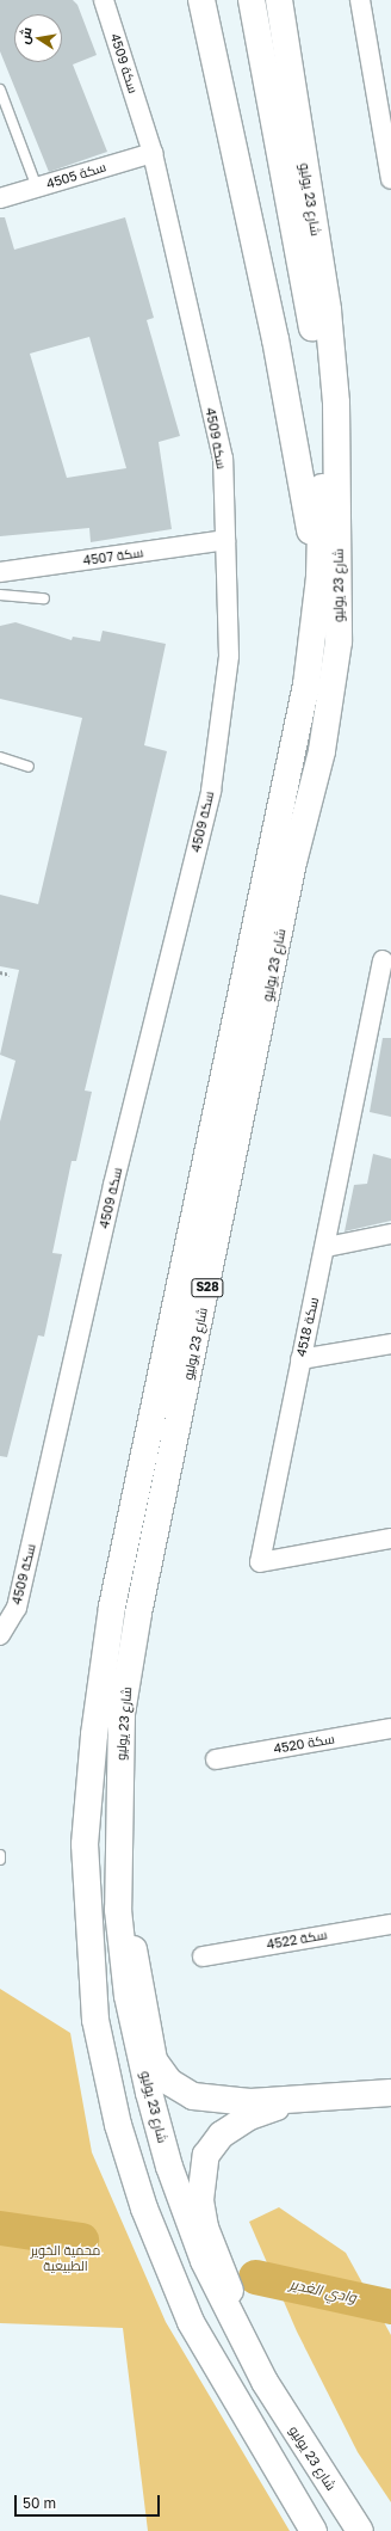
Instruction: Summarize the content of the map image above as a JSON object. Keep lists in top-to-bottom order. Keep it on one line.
{"streets":{"main road":["شارع 23 يوليو","S28"],"street":["سكة 4509","سكة 4505","سكة 4507","سكة 4518","سكة 4520","سكة 4522"]},"crossings":[["سكة 4509","سكة 4505"],["سكة 4509","سكة 4507"]],"water":["وادي الغدير"],"parks":["محمية الخوير الطبيعية"],"scale_bar":"50 m","north":"left"}
